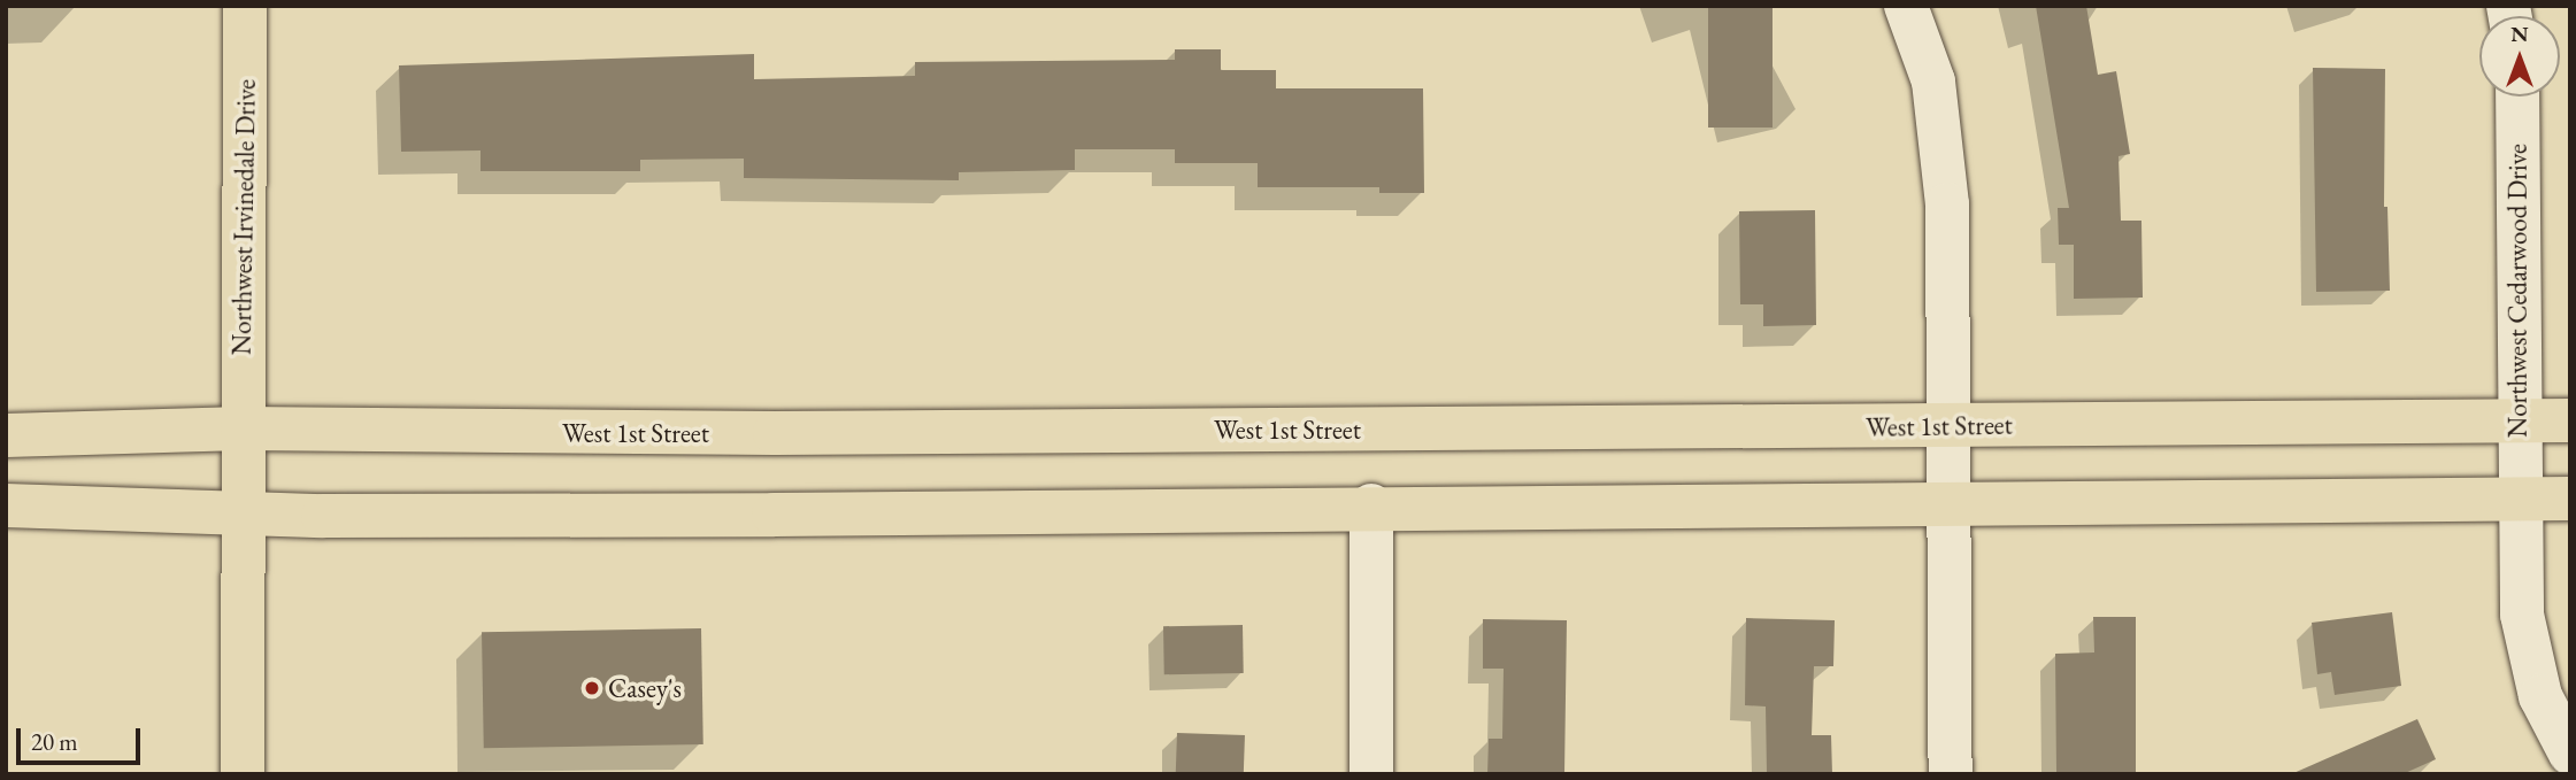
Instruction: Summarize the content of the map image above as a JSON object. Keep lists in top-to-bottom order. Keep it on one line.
{"streets":{"main road":["Northwest Irvinedale Drive","West 1st Street"],"street":["Northwest Cedarwood Drive"]},"crossings":[["Northwest Irvinedale Drive","West 1st Street"],["Northwest Cedarwood Drive","West 1st Street"]],"places":["Casey's"],"scale_bar":"20 m","north":"top"}
